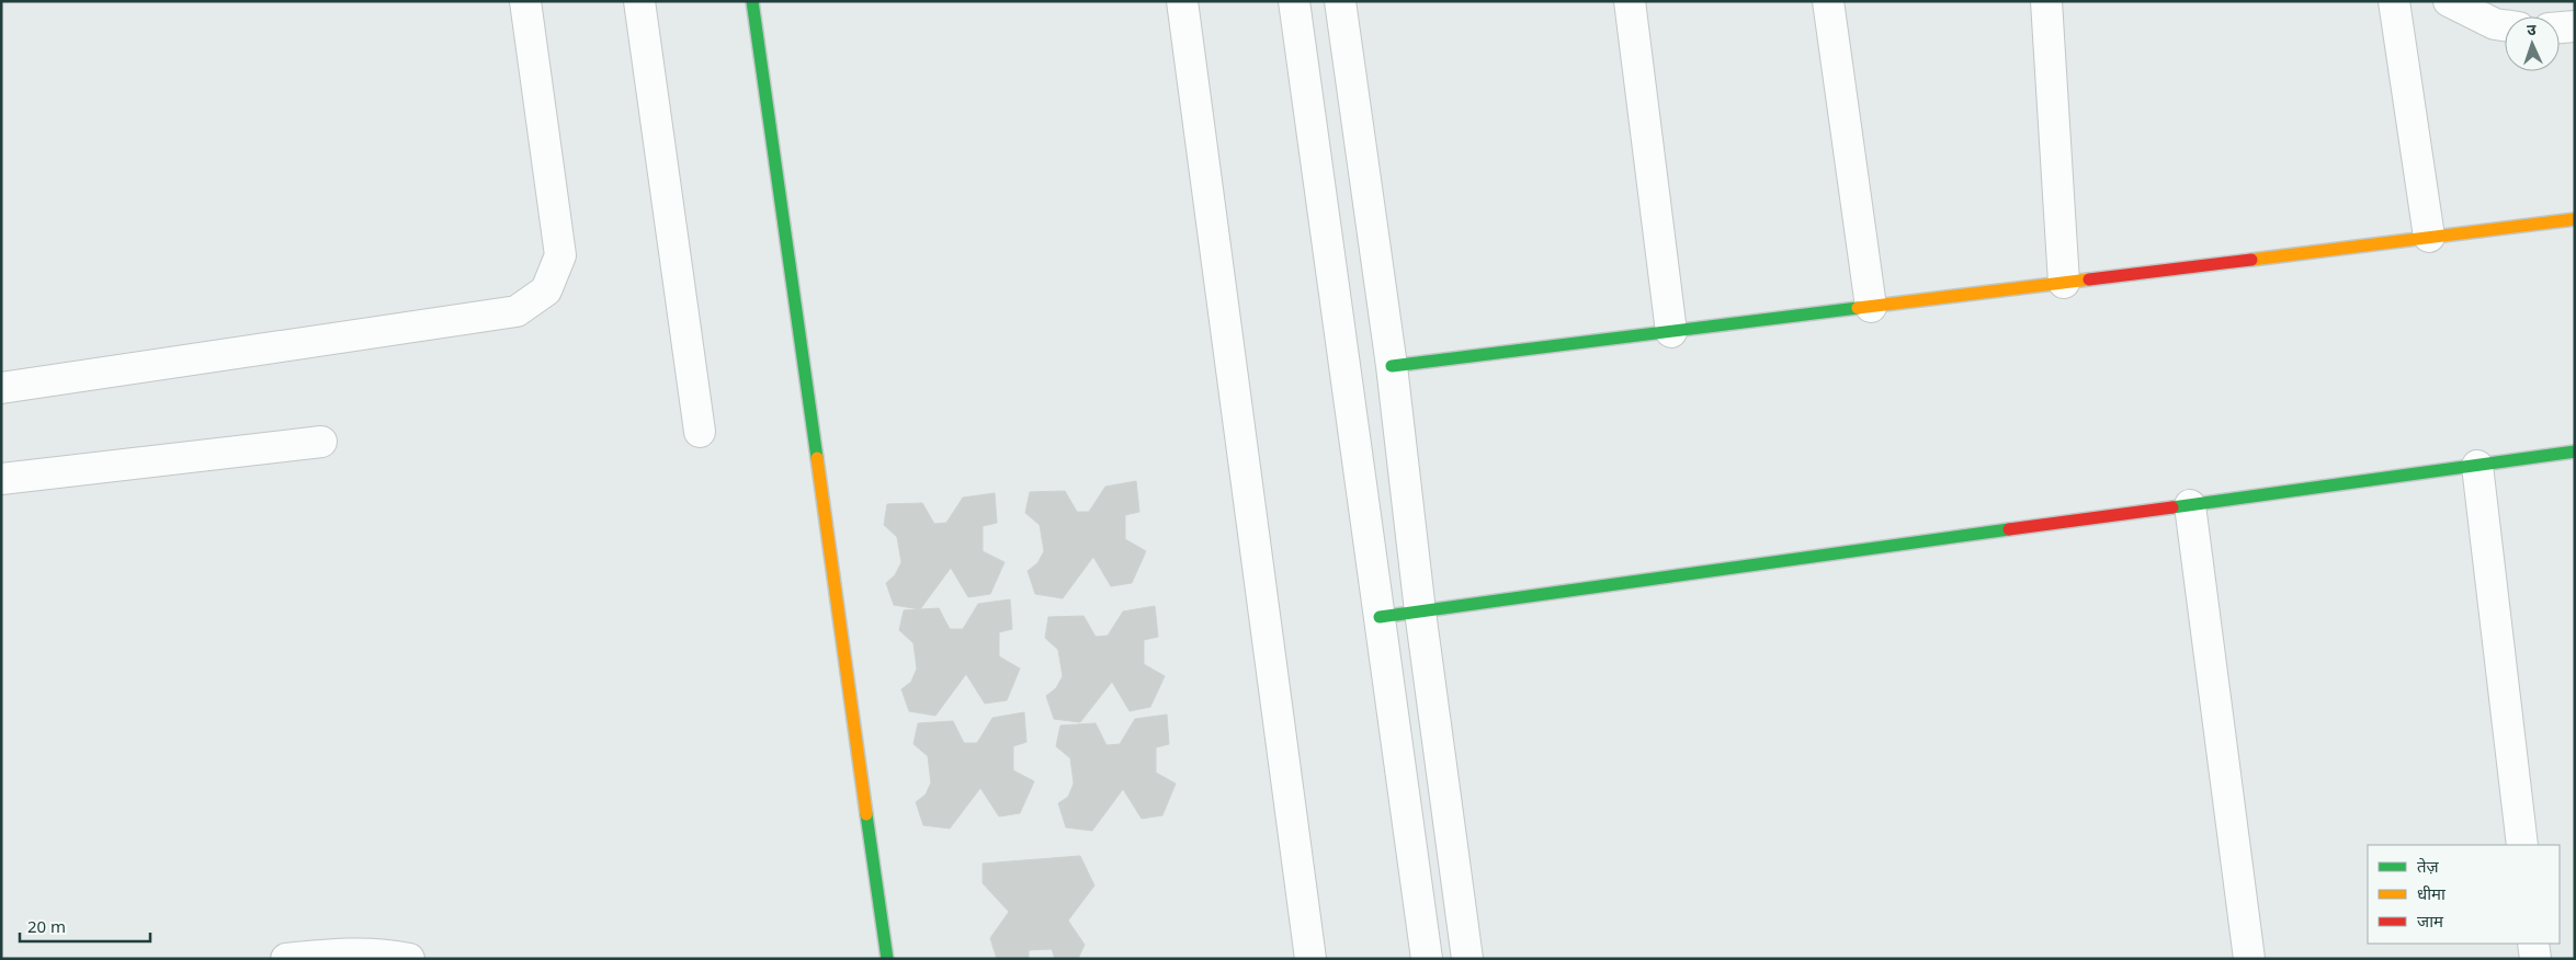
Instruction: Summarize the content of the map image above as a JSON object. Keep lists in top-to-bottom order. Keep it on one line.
{"legend":["तेज़","धीमा","जाम"],"scale_bar":"20 m","north":"top"}
